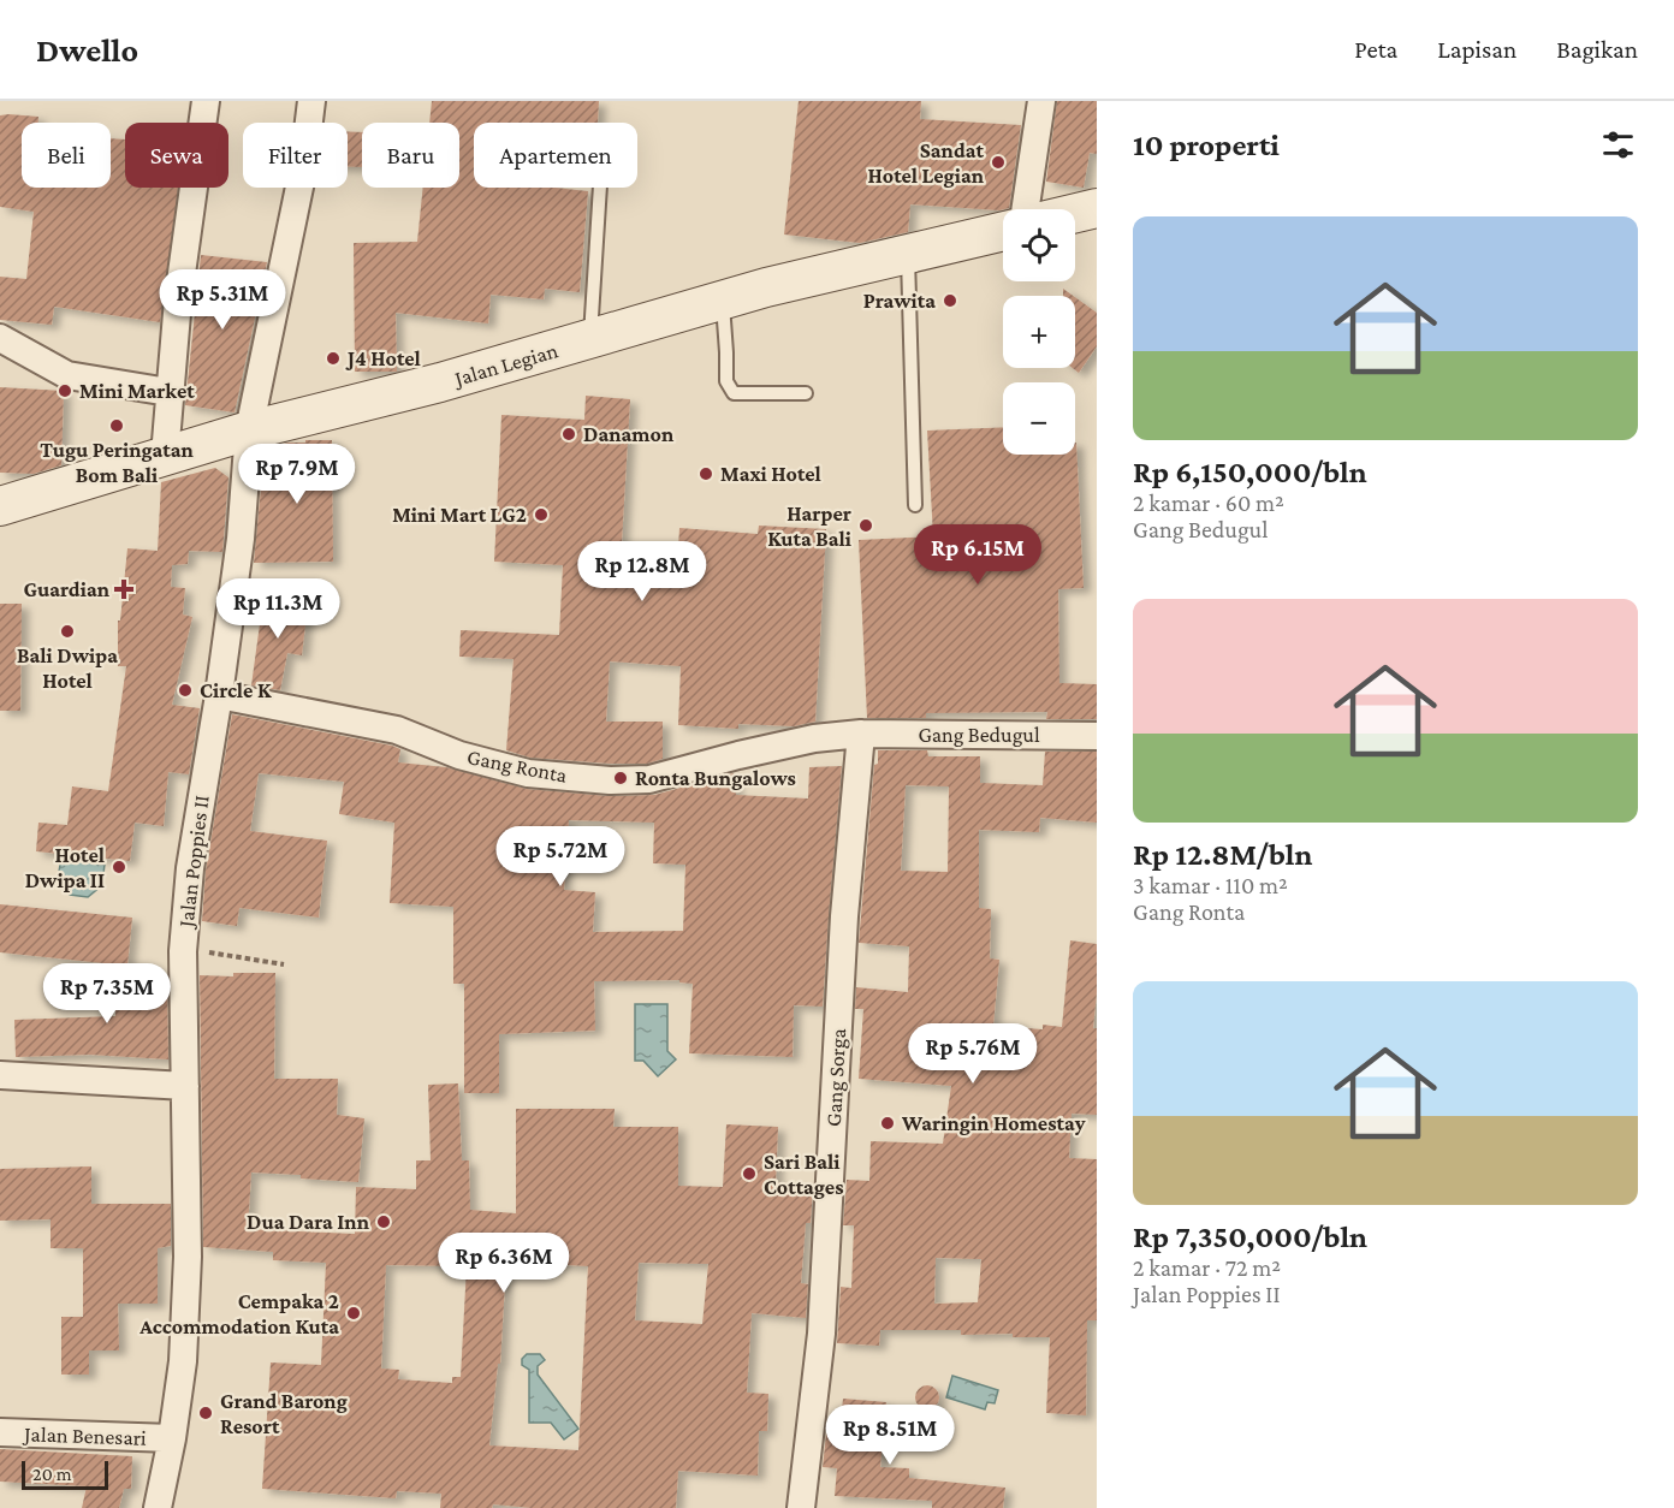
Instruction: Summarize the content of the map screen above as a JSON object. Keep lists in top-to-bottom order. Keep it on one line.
{"streets":{"main road":["Jalan Legian"],"street":["Gang Bedugul","Gang Ronta","Jalan Poppies II","Gang Sorga","Jalan Benesari"]},"crossings":[["Jalan Legian","Jalan Poppies II"],["Gang Bedugul","Gang Ronta"],["Gang Bedugul","Gang Sorga"],["Gang Ronta","Jalan Poppies II"],["Gang Ronta","Gang Sorga"],["Jalan Poppies II","Jalan Benesari"]],"places":{"other":["Sandat Hotel Legian","Prawita","J4 Hotel","Mini Market","Tugu Peringatan Bom Bali","Danamon","Maxi Hotel","Mini Mart LG2","Harper Kuta Bali","Bali Dwipa Hotel","Circle K","Ronta Bungalows","Hotel Dwipa II","Waringin Homestay","Sari Bali Cottages","Dua Dara Inn","Cempaka 2 Accommodation Kuta","Grand Barong Resort"],"health":["Guardian"]},"scale_bar":"20 m","page":{"header":"Dwello","nav":["Peta","Lapisan","Bagikan"],"heading":"10 properti","chip":["Beli","Sewa","Filter","Baru","Apartemen"],"list":[{"name":"Rp 6,150,000/bln","note":"2 kamar · 60 m² · Gang Bedugul"},{"name":"Rp 12.8M/bln","note":"3 kamar · 110 m² · Gang Ronta"},{"name":"Rp 7,350,000/bln","note":"2 kamar · 72 m² · Jalan Poppies II"}],"map_buttons":["+","−"],"price":["Rp 5.31M","Rp 7.9M","Rp 6.15M","Rp 12.8M","Rp 11.3M","Rp 5.72M","Rp 7.35M","Rp 5.76M","Rp 6.36M","Rp 8.51M"],"scale":"20 m"}}
